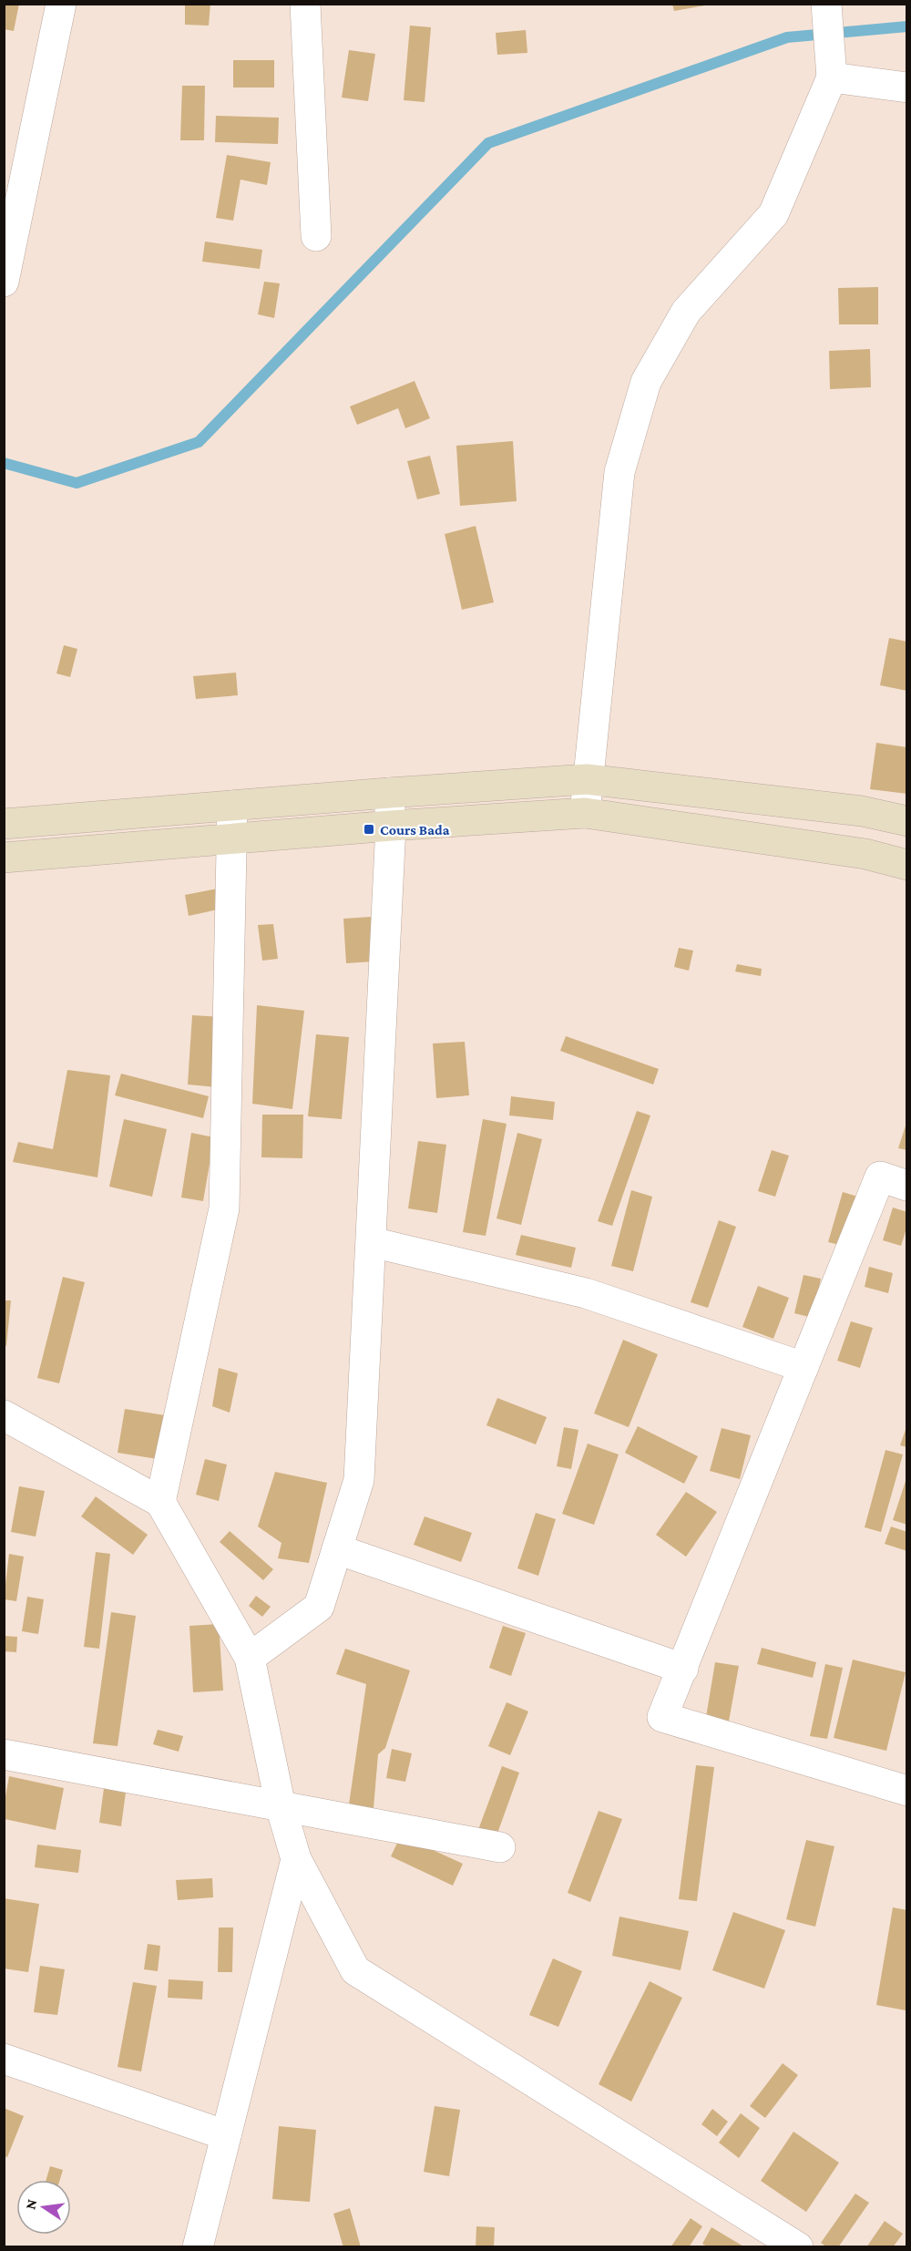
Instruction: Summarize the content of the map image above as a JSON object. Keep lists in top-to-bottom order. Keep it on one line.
{"places":{"transit":["Cours Bada"]},"north":"left"}
